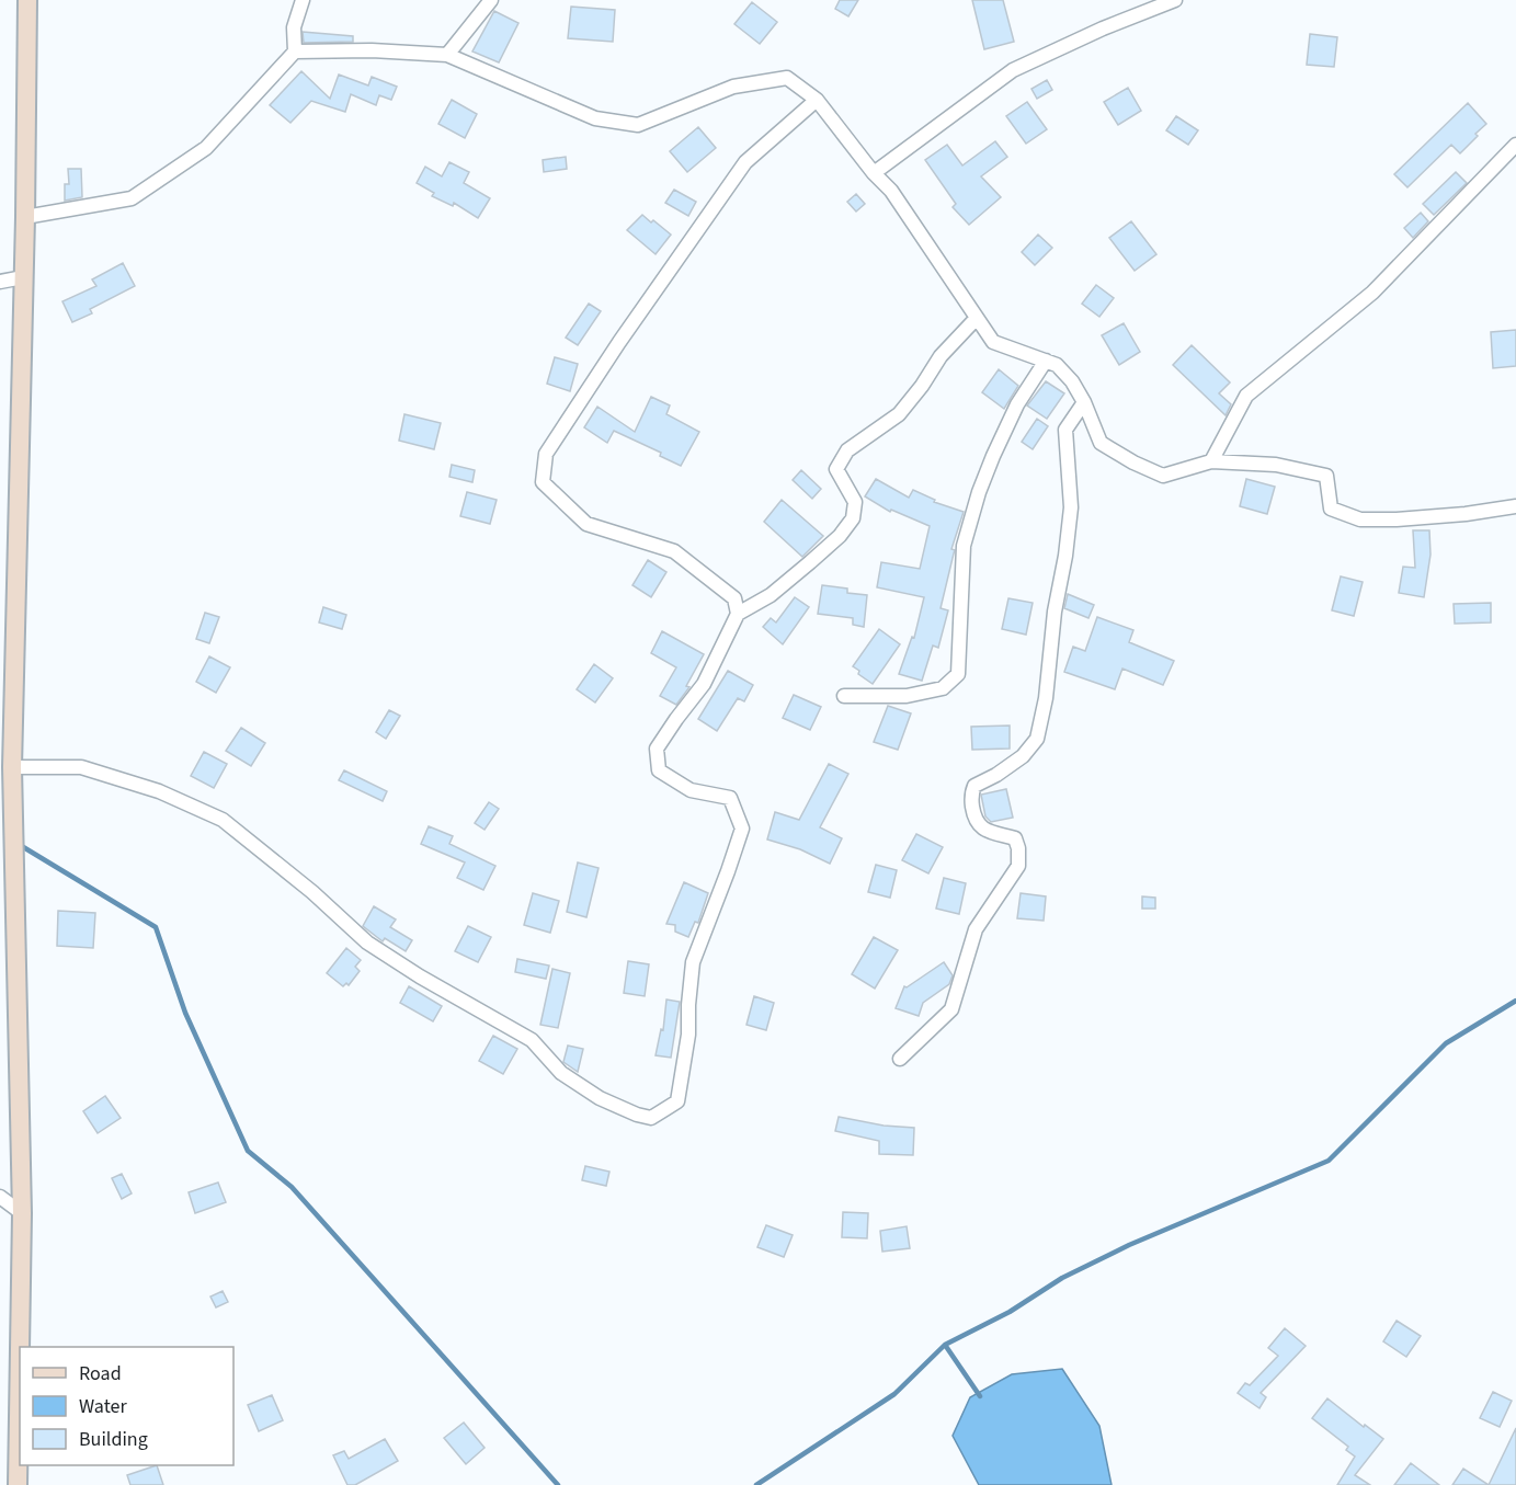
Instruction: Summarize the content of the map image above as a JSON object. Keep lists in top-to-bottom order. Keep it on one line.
{"legend":["Road","Water","Building"]}
